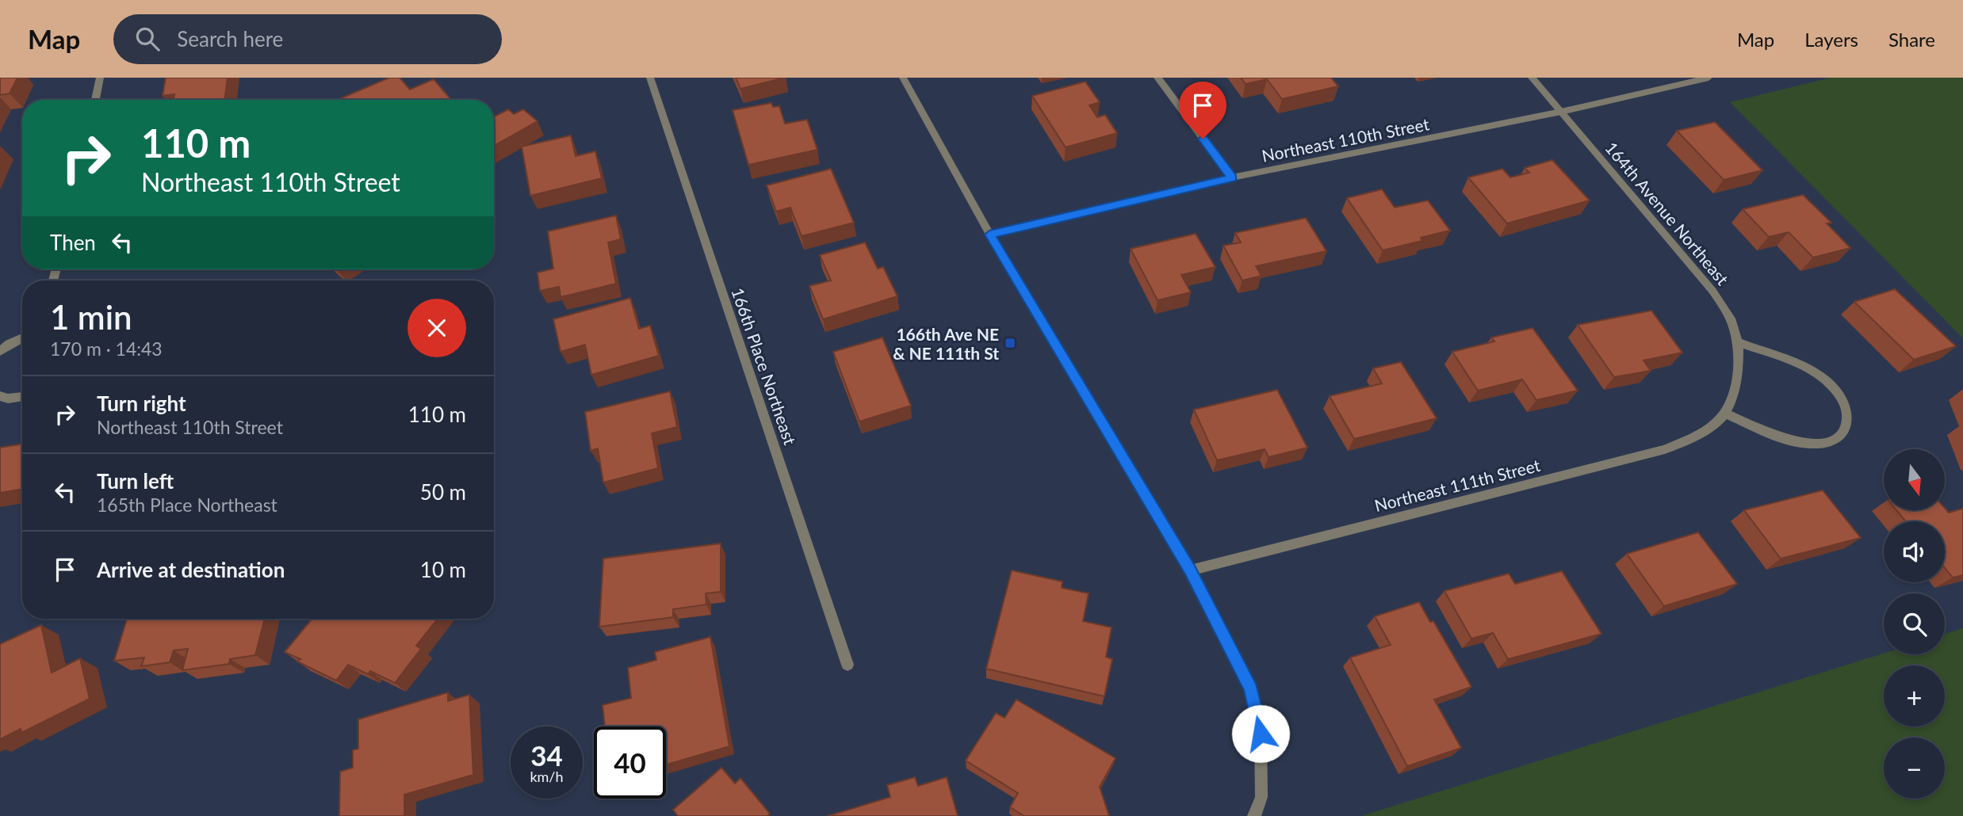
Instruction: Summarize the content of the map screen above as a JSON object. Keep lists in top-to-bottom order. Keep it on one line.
{"streets":{"street":["Northeast 110th Street","164th Avenue Northeast","166th Place Northeast","Northeast 111th Street"]},"crossings":[["Northeast 110th Street","164th Avenue Northeast"],["164th Avenue Northeast","Northeast 111th Street"]],"places":{"transit":["166th Ave NE & NE 111th St"]},"north":"bottom","page":{"header":"Map","search":"Search here","nav":["Map","Layers","Share"],"turn":["110 m","Northeast 110th Street"],"then":"Then","heading":["1 min","170 m · 14:43"],"list":[{"name":"Turn right","note":"Northeast 110th Street","value":"110 m"},{"name":"Turn left","note":"165th Place Northeast","value":"50 m"},{"name":"Arrive at destination","value":"10 m"}],"map_buttons":["+","−"],"speed":"34 km/h","limit":"40"}}
